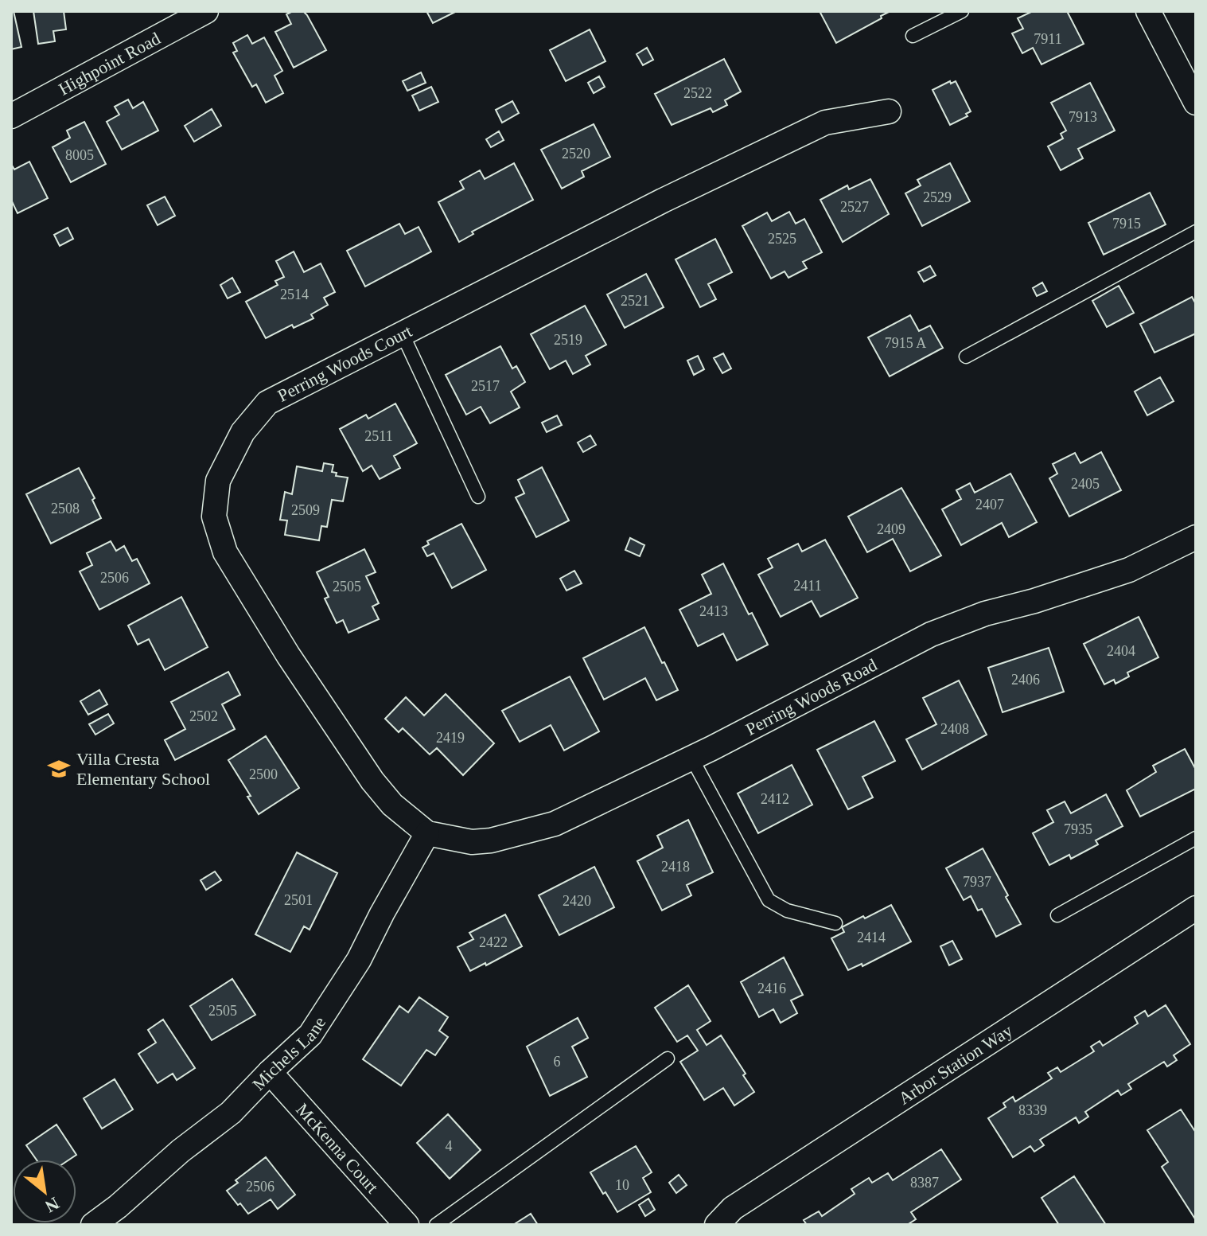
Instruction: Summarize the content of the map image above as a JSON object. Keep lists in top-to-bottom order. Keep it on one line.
{"streets":{"street":["Highpoint Road","Perring Woods Court","Perring Woods Road","Michels Lane","Arbor Station Way","McKenna Court"]},"crossings":[["Perring Woods Court","Perring Woods Road"],["Perring Woods Court","Michels Lane"],["Perring Woods Road","Michels Lane"],["Michels Lane","McKenna Court"]],"places":{"school or university":["Villa Cresta Elementary School"]},"house_numbers":["7911","2522","7913","2520","8005","2529","2527","7915","2525","2514","2521","2519","7915 A","2517","2511","2405","2407","2508","2509","2409","2506","2411","2505","2413","2404","2406","2502","2408","2419","2500","2412","7935","2418","7937","2501","2420","2414","2422","2416","2505","6","8339","4","8387","10","2506"],"north":"bottom right"}
